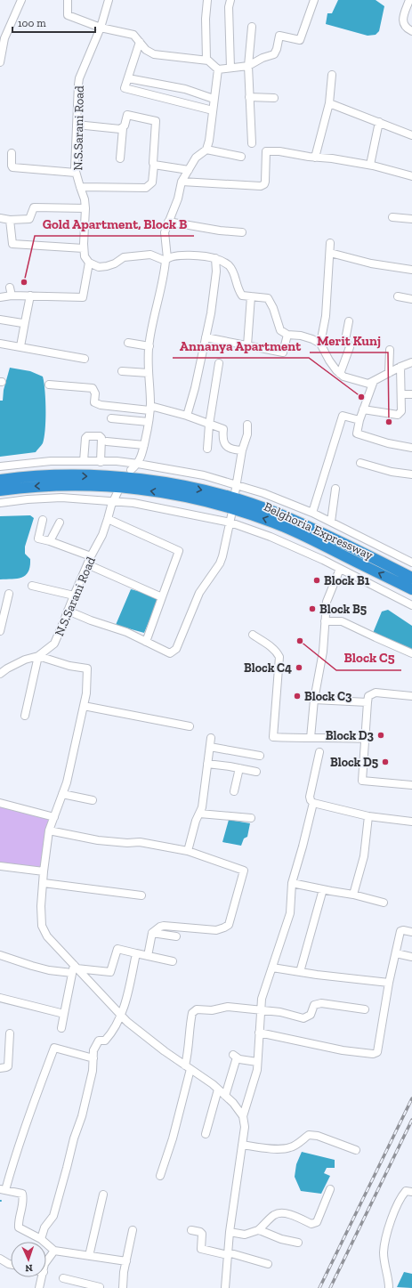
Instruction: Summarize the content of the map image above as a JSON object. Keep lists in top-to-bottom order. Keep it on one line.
{"streets":{"highway":["Belghoria Expressway"],"street":["N.S.Sarani Road"]},"places":["Gold Apartment, Block B","Annanya Apartment","Merit Kunj","Block B1","Block B5","Block C5","Block C4","Block C3","Block D3","Block D5"],"scale_bar":"100 m","north":"bottom"}
